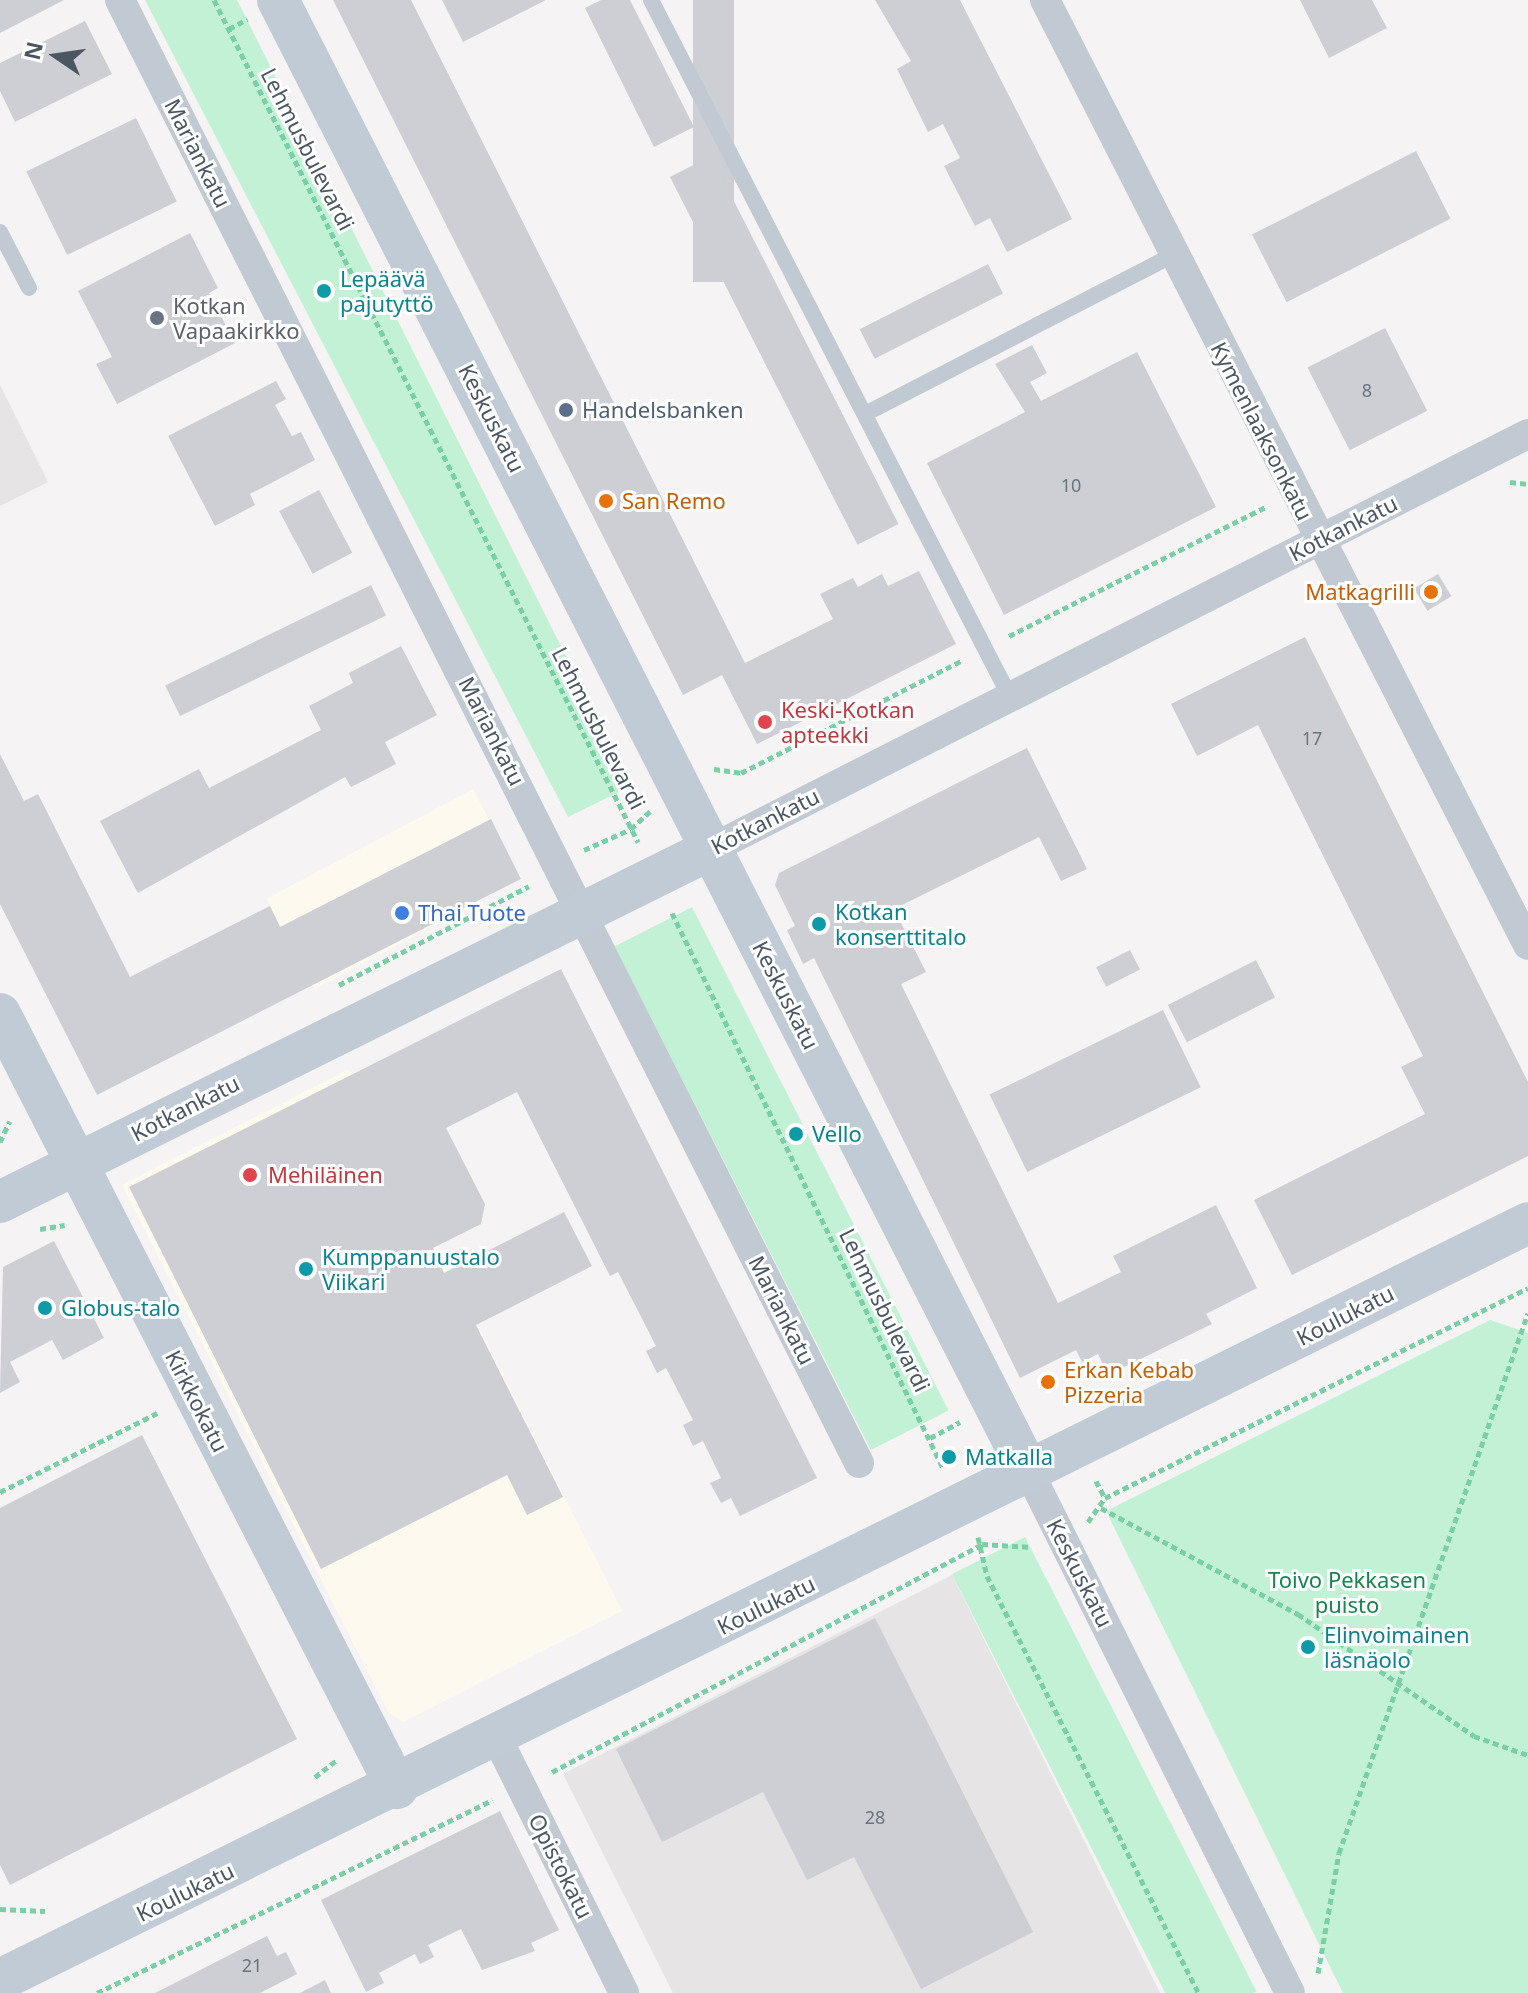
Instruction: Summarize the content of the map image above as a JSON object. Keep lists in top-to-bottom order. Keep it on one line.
{"streets":{"main road":["Keskuskatu","Kotkankatu","Koulukatu","Kirkkokatu"],"street":["Mariankatu","Kymenlaaksonkatu","Opistokatu"],"path":["Lehmusbulevardi"]},"crossings":[["Lehmusbulevardi","Kotkankatu"],["Mariankatu","Kotkankatu"],["Keskuskatu","Kotkankatu"],["Keskuskatu","Koulukatu"],["Kymenlaaksonkatu","Kotkankatu"],["Kotkankatu","Kirkkokatu"],["Koulukatu","Kirkkokatu"],["Koulukatu","Opistokatu"]],"parks":["Toivo Pekkasen puisto"],"places":["Lepäävä pajutyttö","Kotkan Vapaakirkko","Handelsbanken","San Remo","Matkagrilli","Keski-Kotkan apteekki","Thai Tuote","Kotkan konserttitalo","Vello","Mehiläinen","Kumppanuustalo Viikari","Globus-talo","Erkan Kebab Pizzeria","Matkalla","Elinvoimainen läsnäolo"],"house_numbers":["8","10","17","28","21"],"north":"left"}
